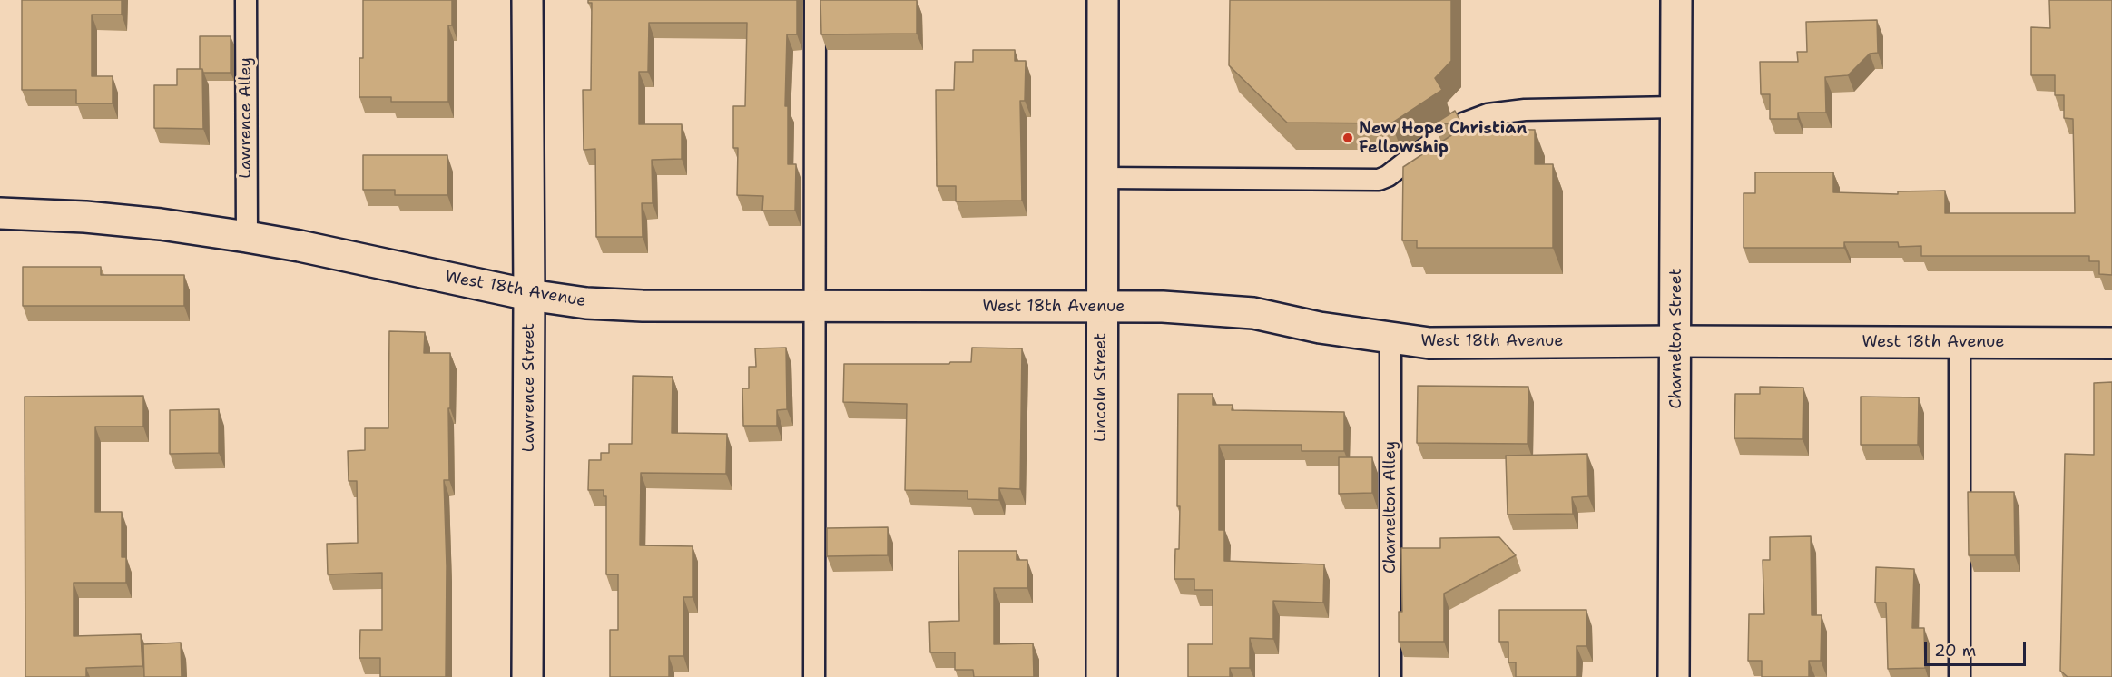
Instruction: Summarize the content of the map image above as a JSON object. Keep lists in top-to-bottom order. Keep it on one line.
{"streets":{"main road":["West 18th Avenue","Charnelton Street","Lawrence Street","Lincoln Street"],"lane":["Lawrence Alley","Charnelton Alley"]},"crossings":[["Lawrence Alley","West 18th Avenue"],["West 18th Avenue","Charnelton Street"],["West 18th Avenue","Lawrence Street"],["West 18th Avenue","Lincoln Street"],["West 18th Avenue","Charnelton Alley"]],"places":["New Hope Christian Fellowship"],"scale_bar":"20 m"}
